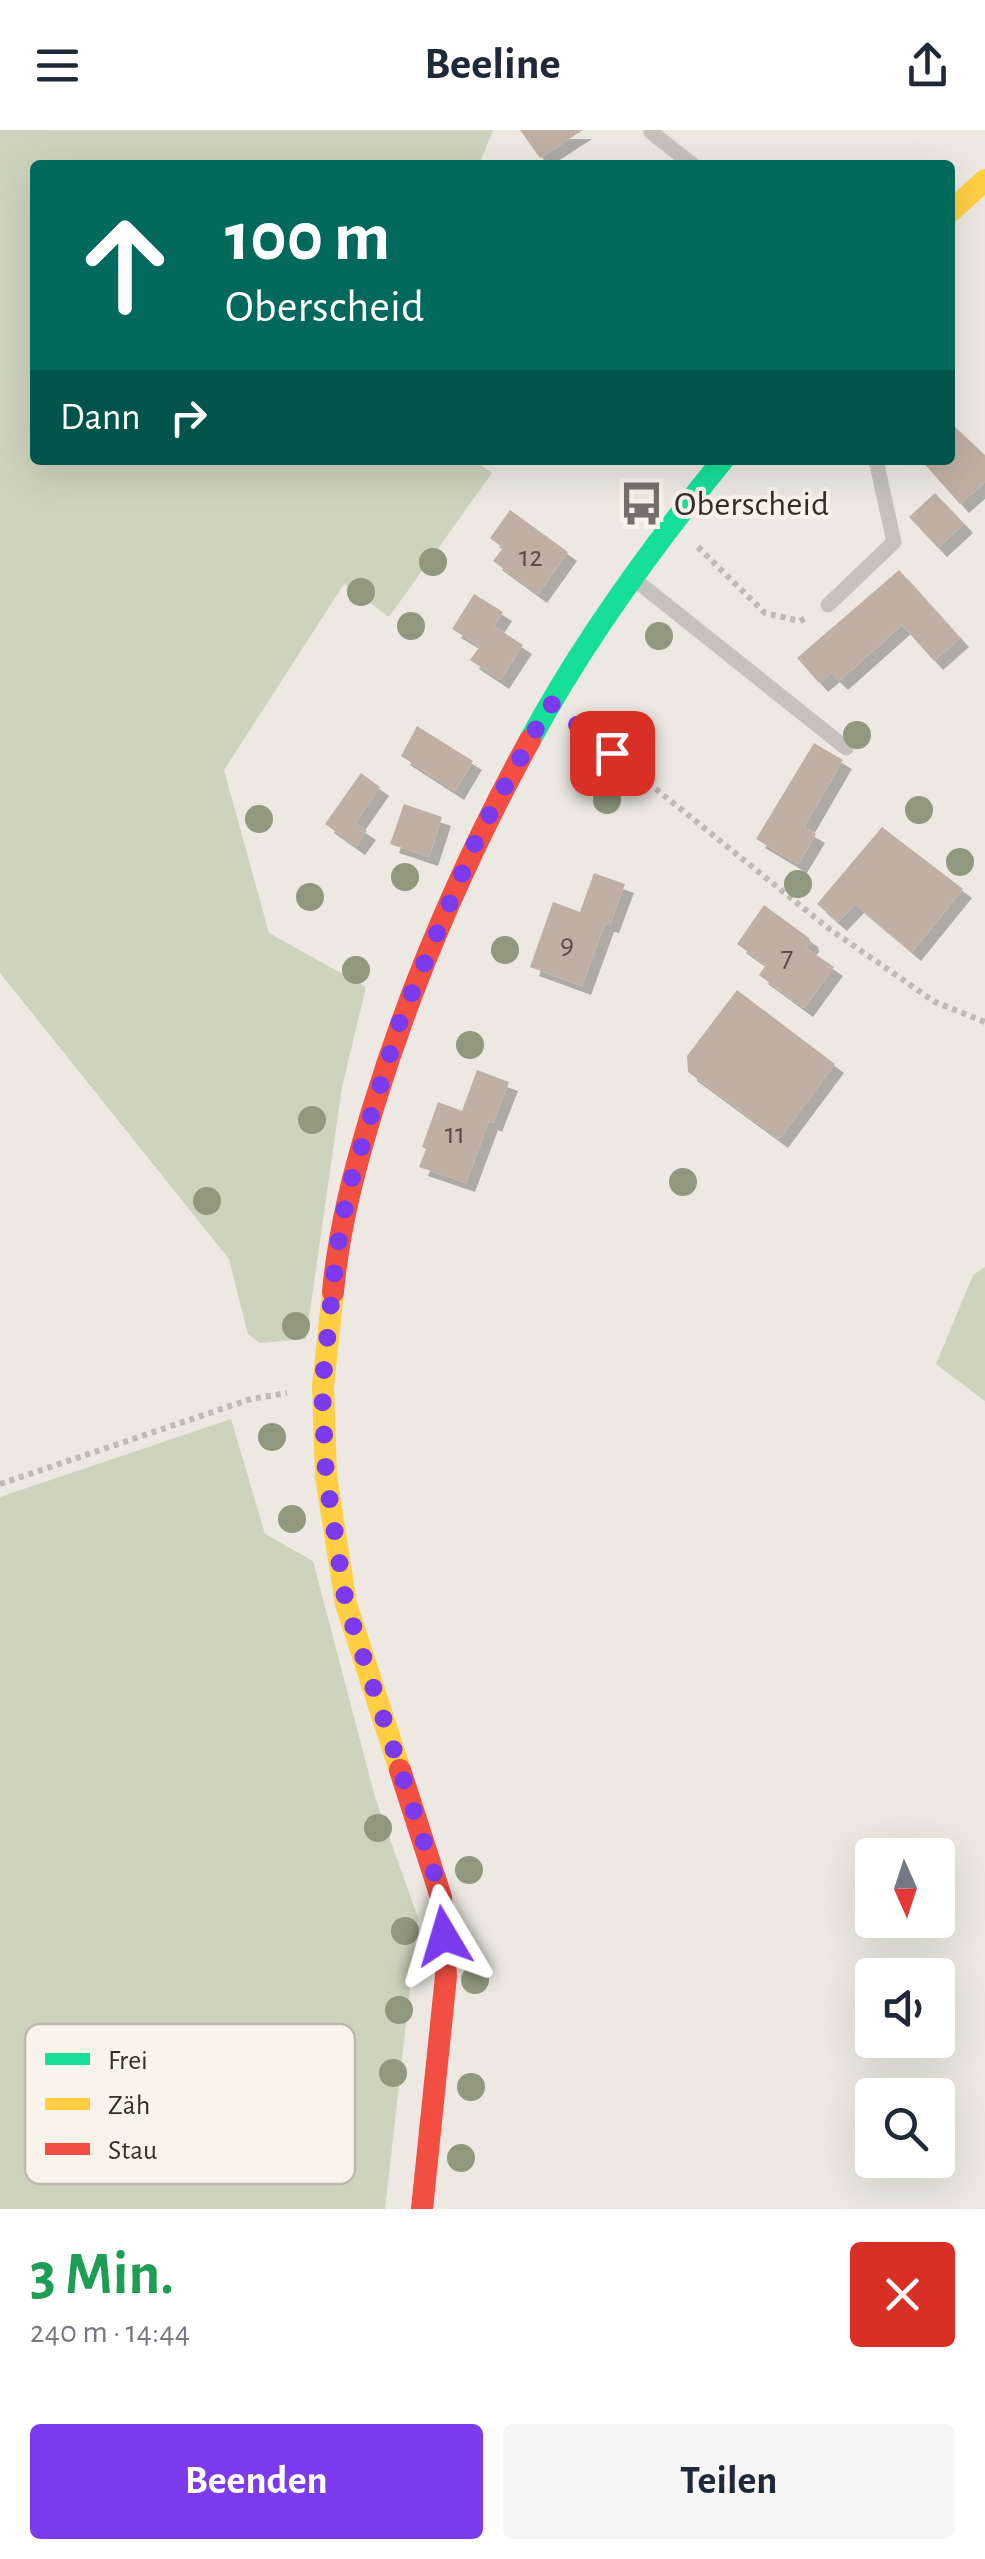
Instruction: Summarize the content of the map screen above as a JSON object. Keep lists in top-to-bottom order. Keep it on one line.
{"places":{"bus stop":["Oberscheid"]},"house_numbers":["12","9","7","11"],"legend":["Frei","Zäh","Stau"],"north":"bottom","page":{"header":"Beeline","turn":["100 m","Oberscheid"],"then":"Dann","heading":["3 Min.","240 m · 14:44"],"buttons":["Beenden","Teilen"]}}
